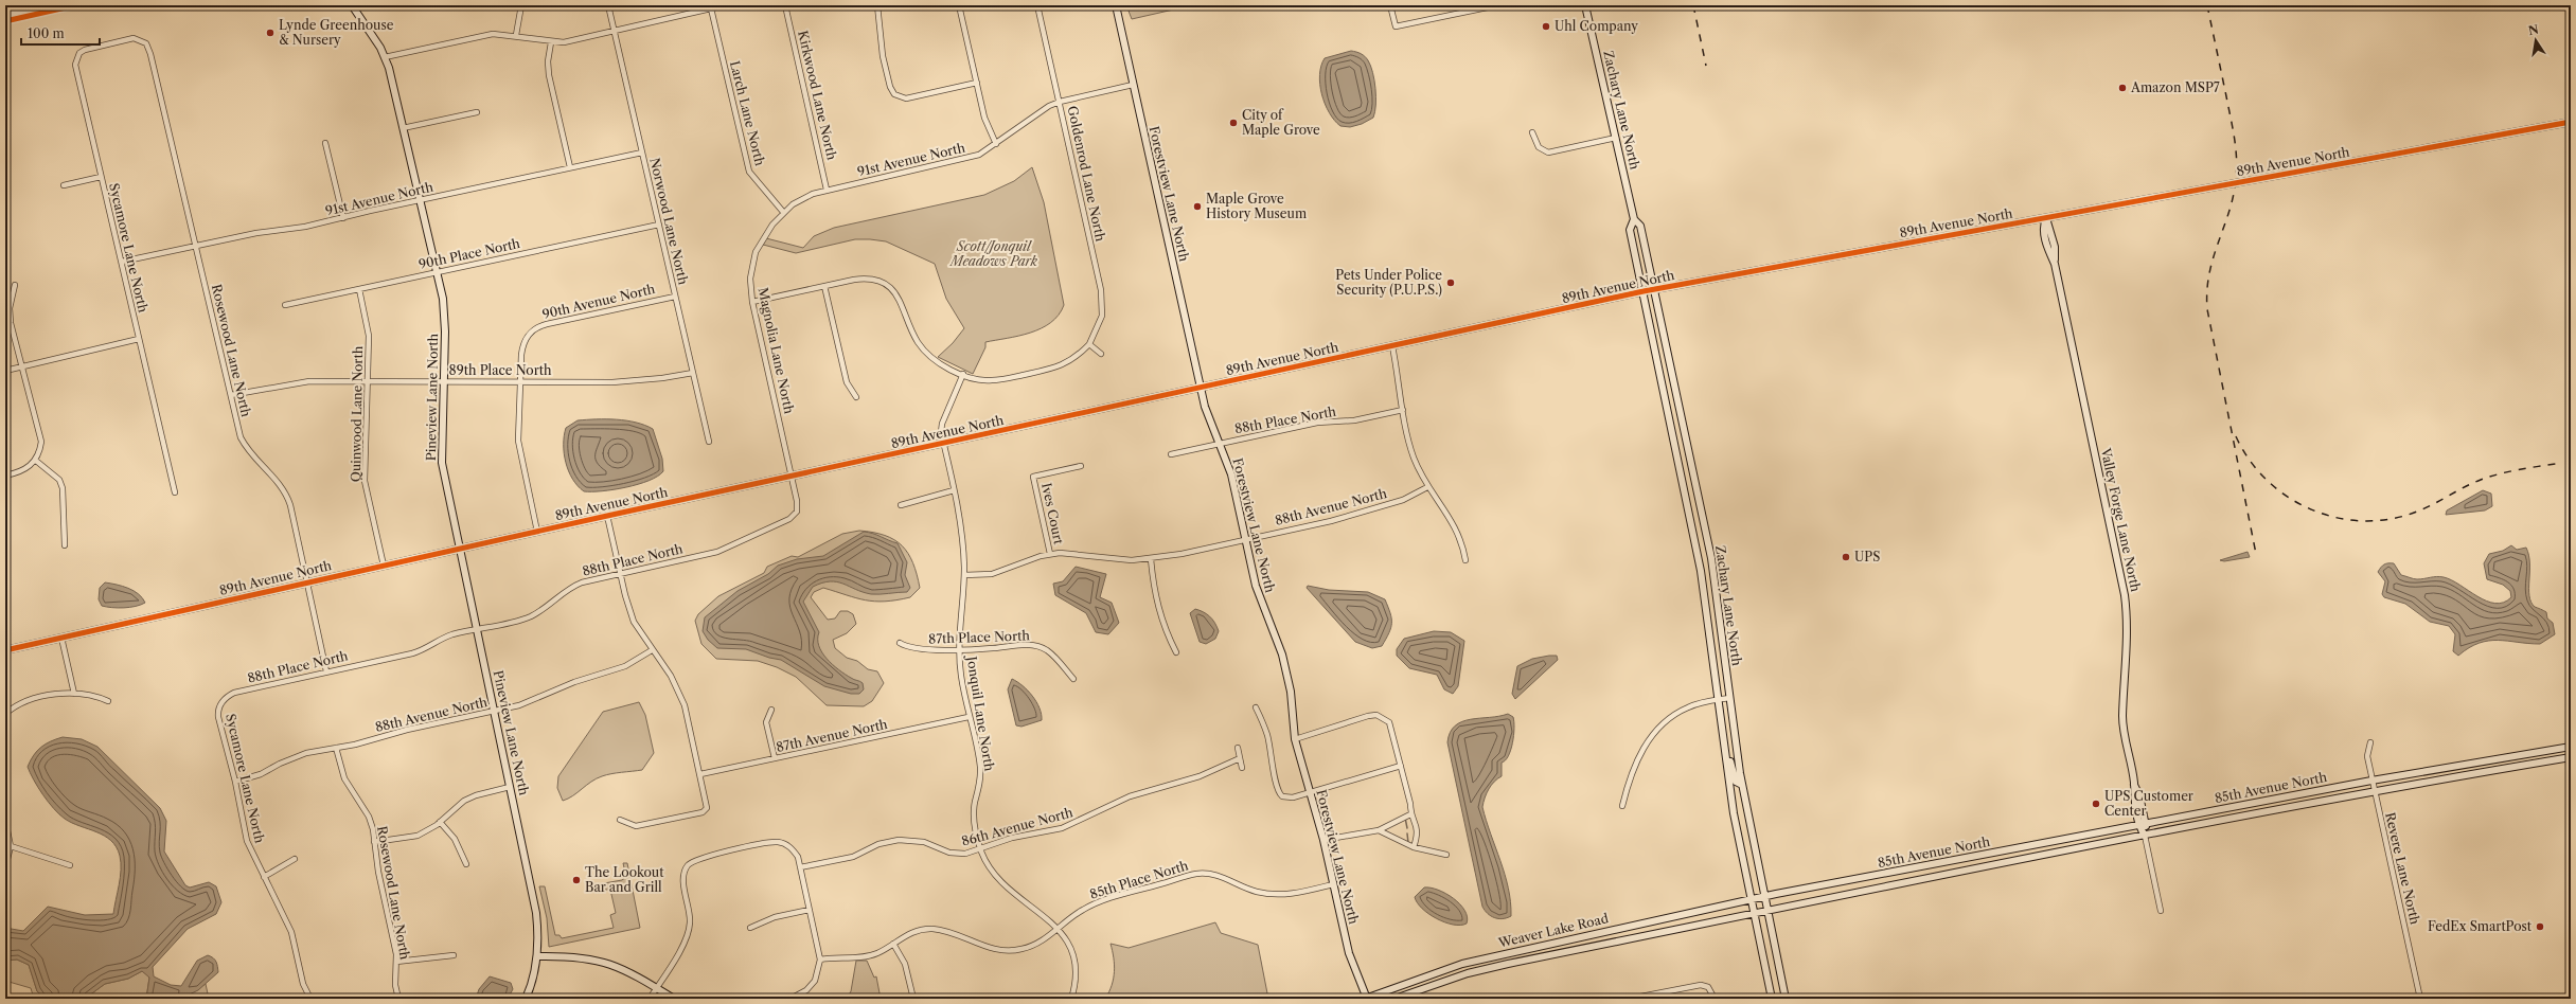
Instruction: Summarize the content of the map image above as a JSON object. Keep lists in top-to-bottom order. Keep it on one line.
{"streets":{"street":["Kirkwood Lane North","Zachary Lane North","Larch Lane North","91st Avenue North","89th Avenue North","Goldenrod Lane North","Forestview Lane North","Norwood Lane North","Sycamore Lane North","90th Place North","90th Avenue North","Rosewood Lane North","Magnolia Lane North","89th Place North","Pineview Lane North","Quinwood Lane North","88th Place North","88th Avenue North","Ives Court","Valley Forge Lane North","87th Place North","Jonquil Lane North","87th Avenue North","85th Avenue North","86th Avenue North","Revere Lane North","85th Place North","Weaver Lake Road"]},"crossings":[["Kirkwood Lane North","91st Avenue North"],["Zachary Lane North","89th Avenue North"],["Zachary Lane North","85th Avenue North"],["Zachary Lane North","Weaver Lake Road"],["Larch Lane North","91st Avenue North"],["Larch Lane North","Magnolia Lane North"],["91st Avenue North","Goldenrod Lane North"],["91st Avenue North","Forestview Lane North"],["91st Avenue North","Norwood Lane North"],["91st Avenue North","Sycamore Lane North"],["91st Avenue North","Rosewood Lane North"],["91st Avenue North","Magnolia Lane North"],["91st Avenue North","Pineview Lane North"],["89th Avenue North","Forestview Lane North"],["89th Avenue North","90th Avenue North"],["89th Avenue North","Rosewood Lane North"],["89th Avenue North","Magnolia Lane North"],["89th Avenue North","Pineview Lane North"],["89th Avenue North","Quinwood Lane North"],["89th Avenue North","88th Place North"],["89th Avenue North","Valley Forge Lane North"],["89th Avenue North","Jonquil Lane North"],["Forestview Lane North","88th Place North"],["Forestview Lane North","88th Avenue North"],["Forestview Lane North","85th Place North"],["Forestview Lane North","Weaver Lake Road"],["Norwood Lane North","90th Place North"],["Norwood Lane North","90th Avenue North"],["Norwood Lane North","89th Place North"],["Sycamore Lane North","Rosewood Lane North"],["Sycamore Lane North","88th Place North"],["Sycamore Lane North","88th Avenue North"],["90th Place North","Pineview Lane North"],["90th Place North","Quinwood Lane North"],["90th Avenue North","89th Place North"],["Rosewood Lane North","89th Place North"],["Rosewood Lane North","88th Place North"],["Rosewood Lane North","88th Avenue North"],["Magnolia Lane North","88th Place North"],["89th Place North","Pineview Lane North"],["89th Place North","Quinwood Lane North"],["Pineview Lane North","88th Place North"],["Pineview Lane North","88th Avenue North"],["88th Avenue North","Ives Court"],["88th Avenue North","Jonquil Lane North"],["Valley Forge Lane North","85th Avenue North"],["87th Place North","Jonquil Lane North"],["Jonquil Lane North","87th Avenue North"],["Jonquil Lane North","86th Avenue North"],["Jonquil Lane North","85th Place North"],["85th Avenue North","Revere Lane North"],["85th Avenue North","Weaver Lake Road"]],"parks":["Scott/Jonquil Meadows Park"],"places":["Uhl Company","Lynde Greenhouse & Nursery","Amazon MSP7","City of Maple Grove","Maple Grove History Museum","Pets Under Police Security (P.U.P.S.)","UPS","UPS Customer Center","The Lookout Bar and Grill","FedEx SmartPost"],"scale_bar":"100 m","north":"top"}
